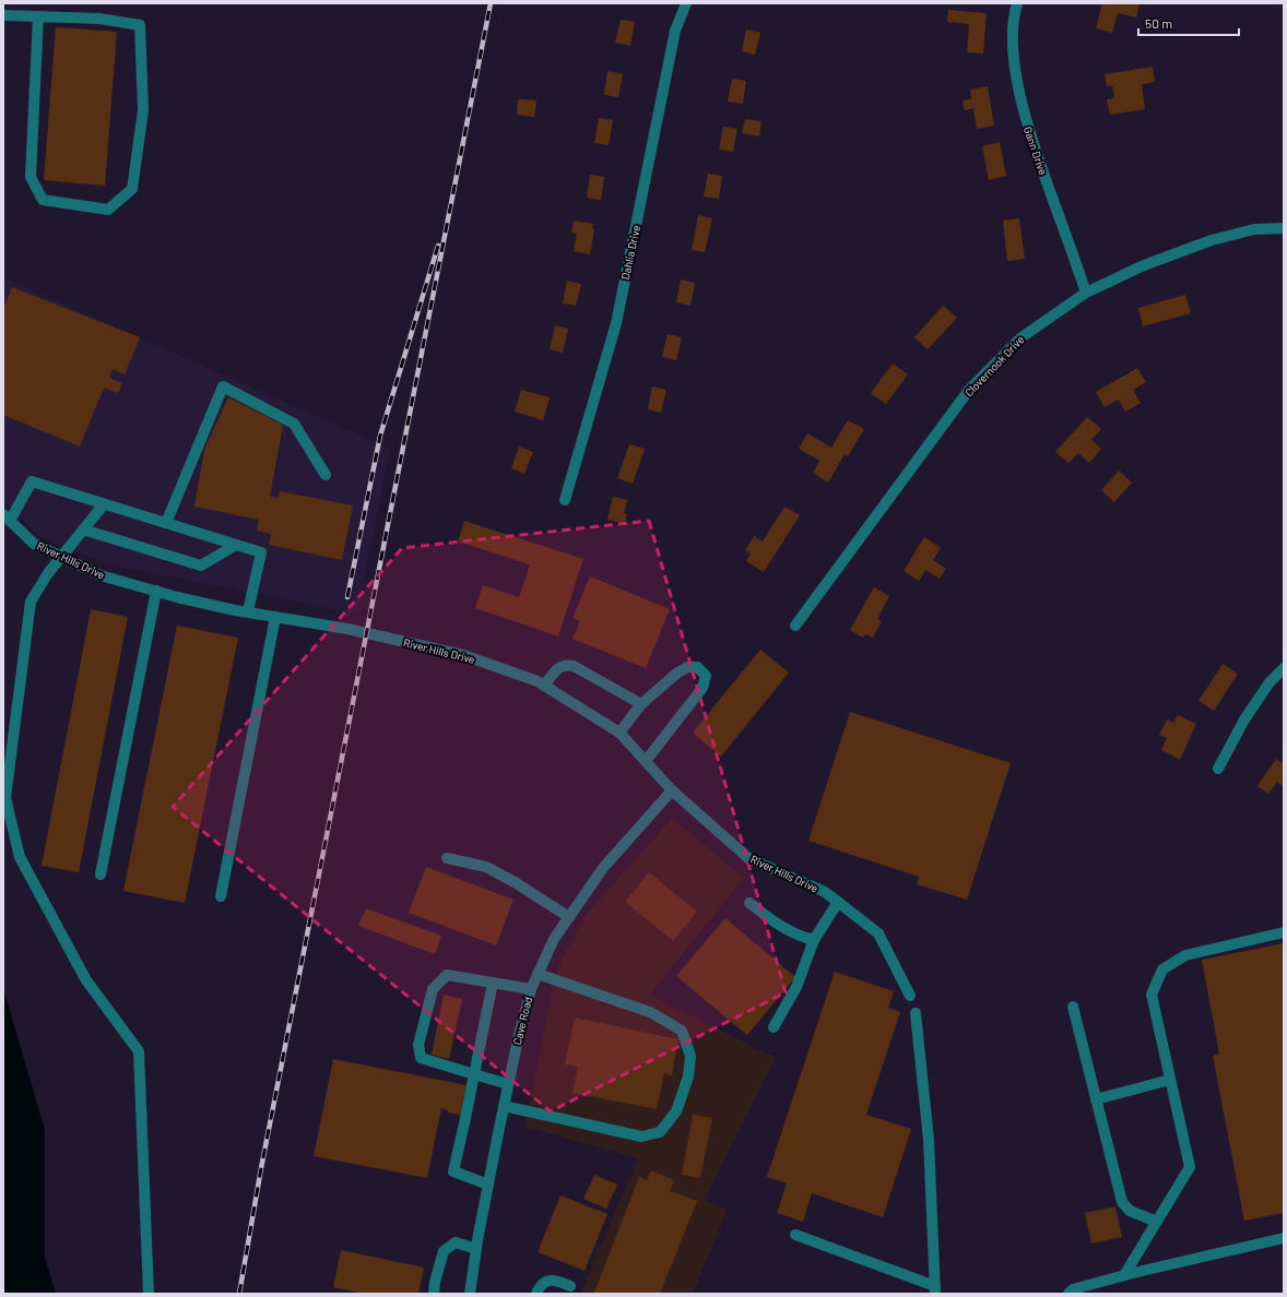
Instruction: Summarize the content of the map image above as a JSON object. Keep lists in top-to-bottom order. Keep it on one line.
{"streets":{"street":["Gann Drive","Dahlia Drive","Clovernook Drive","River Hills Drive","Cave Road"]},"crossings":[["Gann Drive","Clovernook Drive"],["River Hills Drive","Cave Road"]],"scale_bar":"50 m"}
